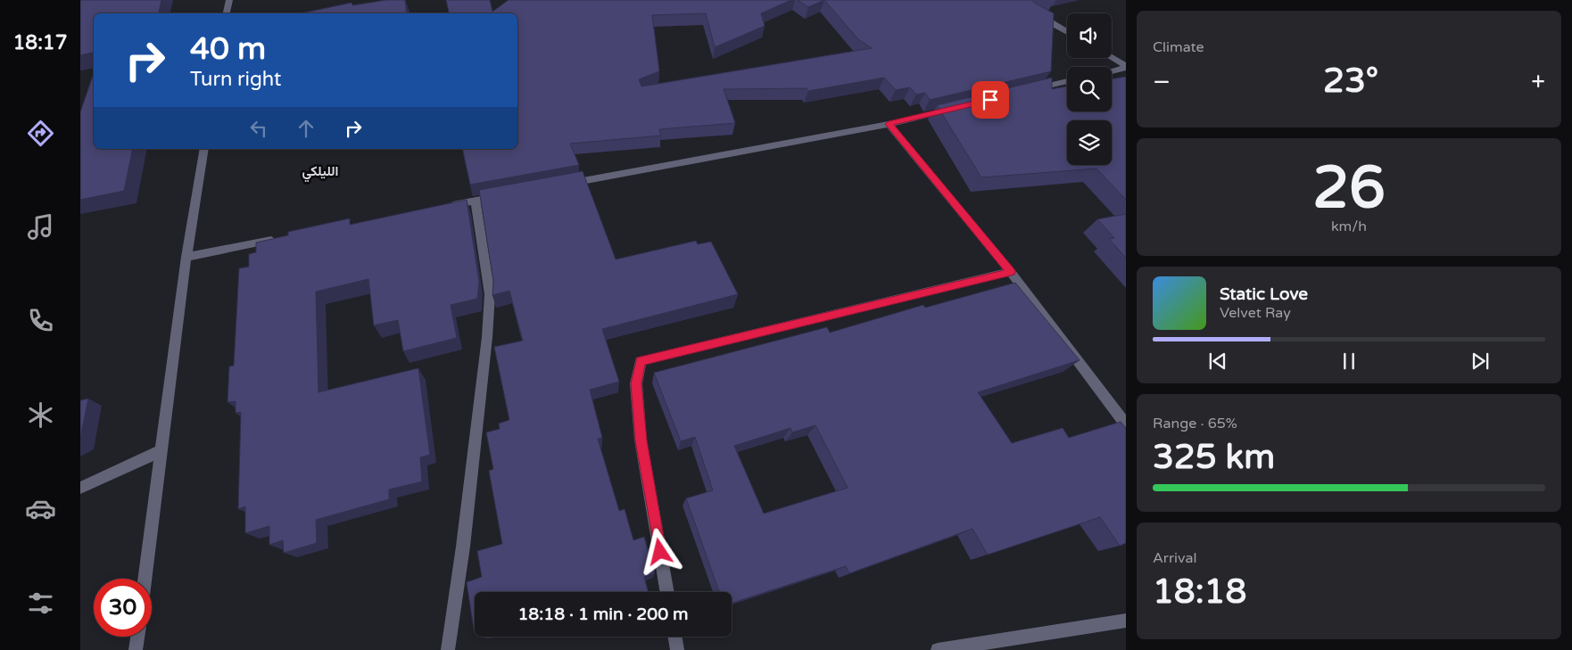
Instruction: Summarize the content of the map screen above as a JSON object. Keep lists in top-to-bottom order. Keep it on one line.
{"districts":["الليلكي"],"page":{"tabs":"18:17","tile":["Climate",["26","km/h"],["Range · 65%","325 km"],["Arrival","18:18"]],"turn":["40 m","Turn right"],"heat":["−","23°","+"],"song":["Static Love","Velvet Ray"],"limit":"30","trip":"18:18 · 1 min · 200 m"}}
